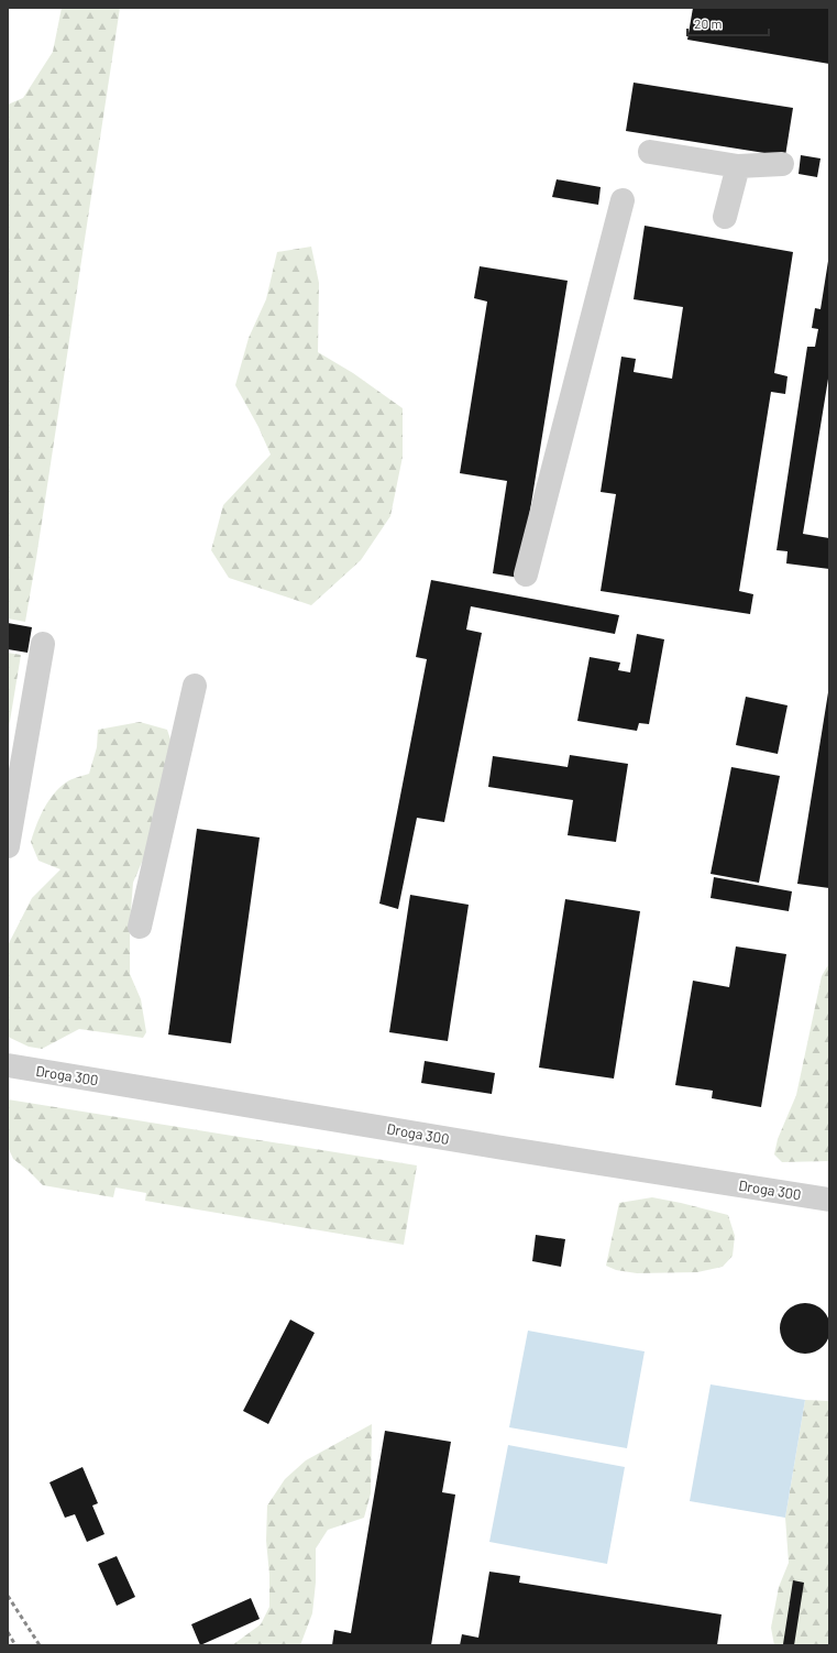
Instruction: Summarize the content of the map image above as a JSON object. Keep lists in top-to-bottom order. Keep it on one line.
{"streets":{"lane":["Droga 300"]},"scale_bar":"20 m"}
